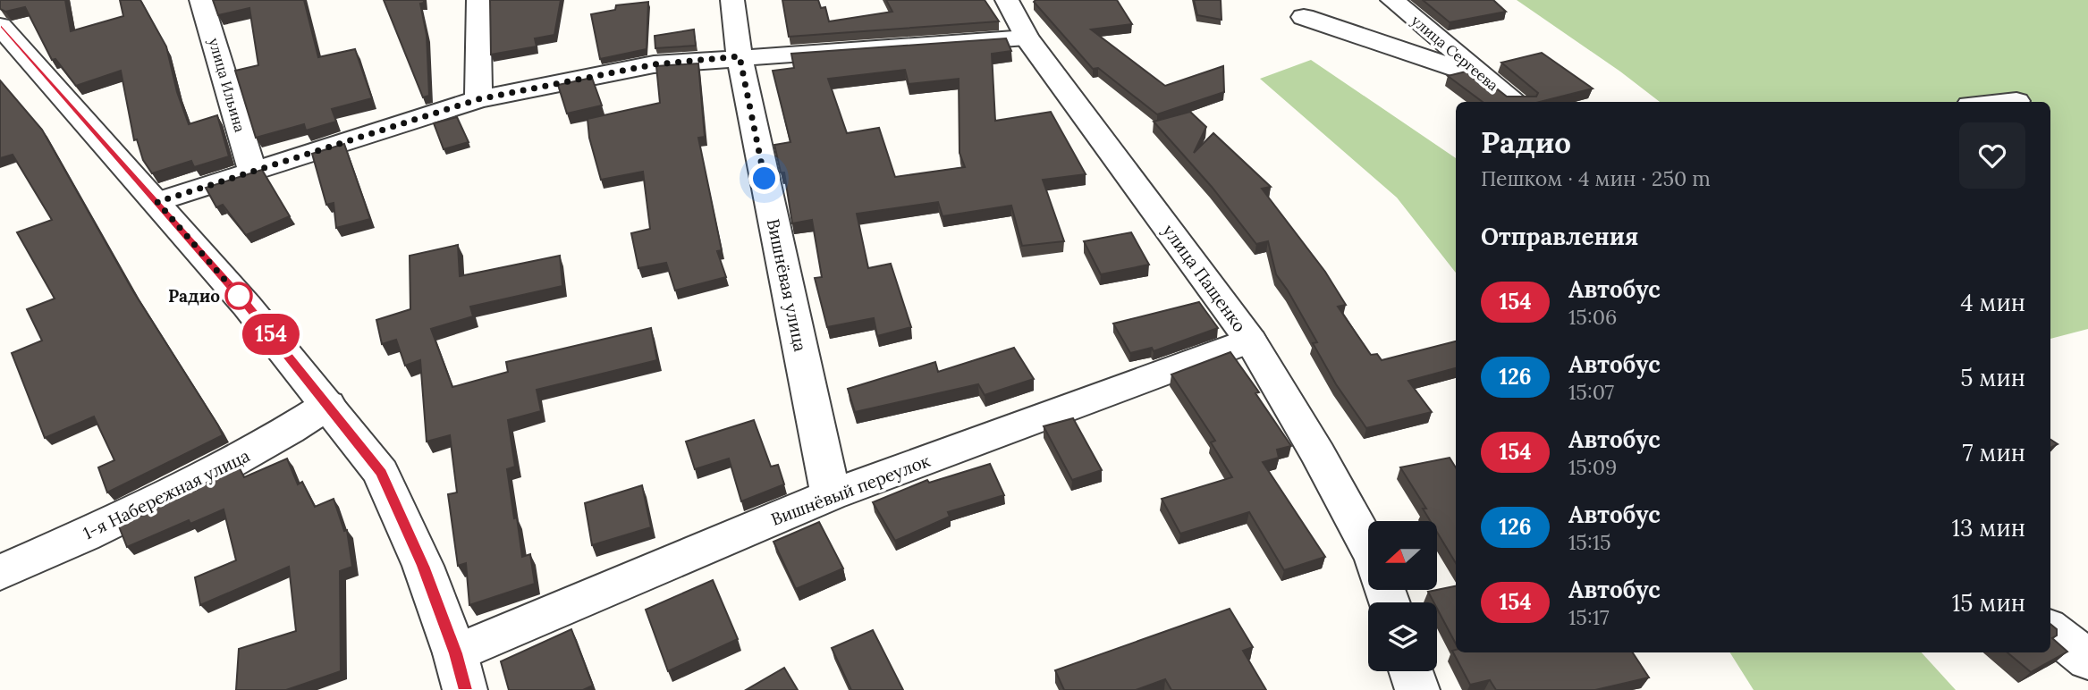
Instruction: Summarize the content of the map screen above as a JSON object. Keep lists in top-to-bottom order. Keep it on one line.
{"streets":{"street":["улица Сергеева","улица Ильина","улица Пащенко","Вишнёвая улица","Вишнёвый переулок","1-я Набережная улица"]},"crossings":[["улица Пащенко","Вишнёвый переулок"],["Вишнёвая улица","Вишнёвый переулок"]],"places":["Радио"],"lines":["bus line 154"],"north":"left","page":{"on_map":"154","heading":[["Радио","Пешком · 4 мин · 250 m"],"Отправления"],"list":[{"mark":"154","name":"Автобус","note":"15:06","value":"4 мин"},{"mark":"126","name":"Автобус","note":"15:07","value":"5 мин"},{"mark":"154","name":"Автобус","note":"15:09","value":"7 мин"},{"mark":"126","name":"Автобус","note":"15:15","value":"13 мин"},{"mark":"154","name":"Автобус","note":"15:17","value":"15 мин"}]}}
